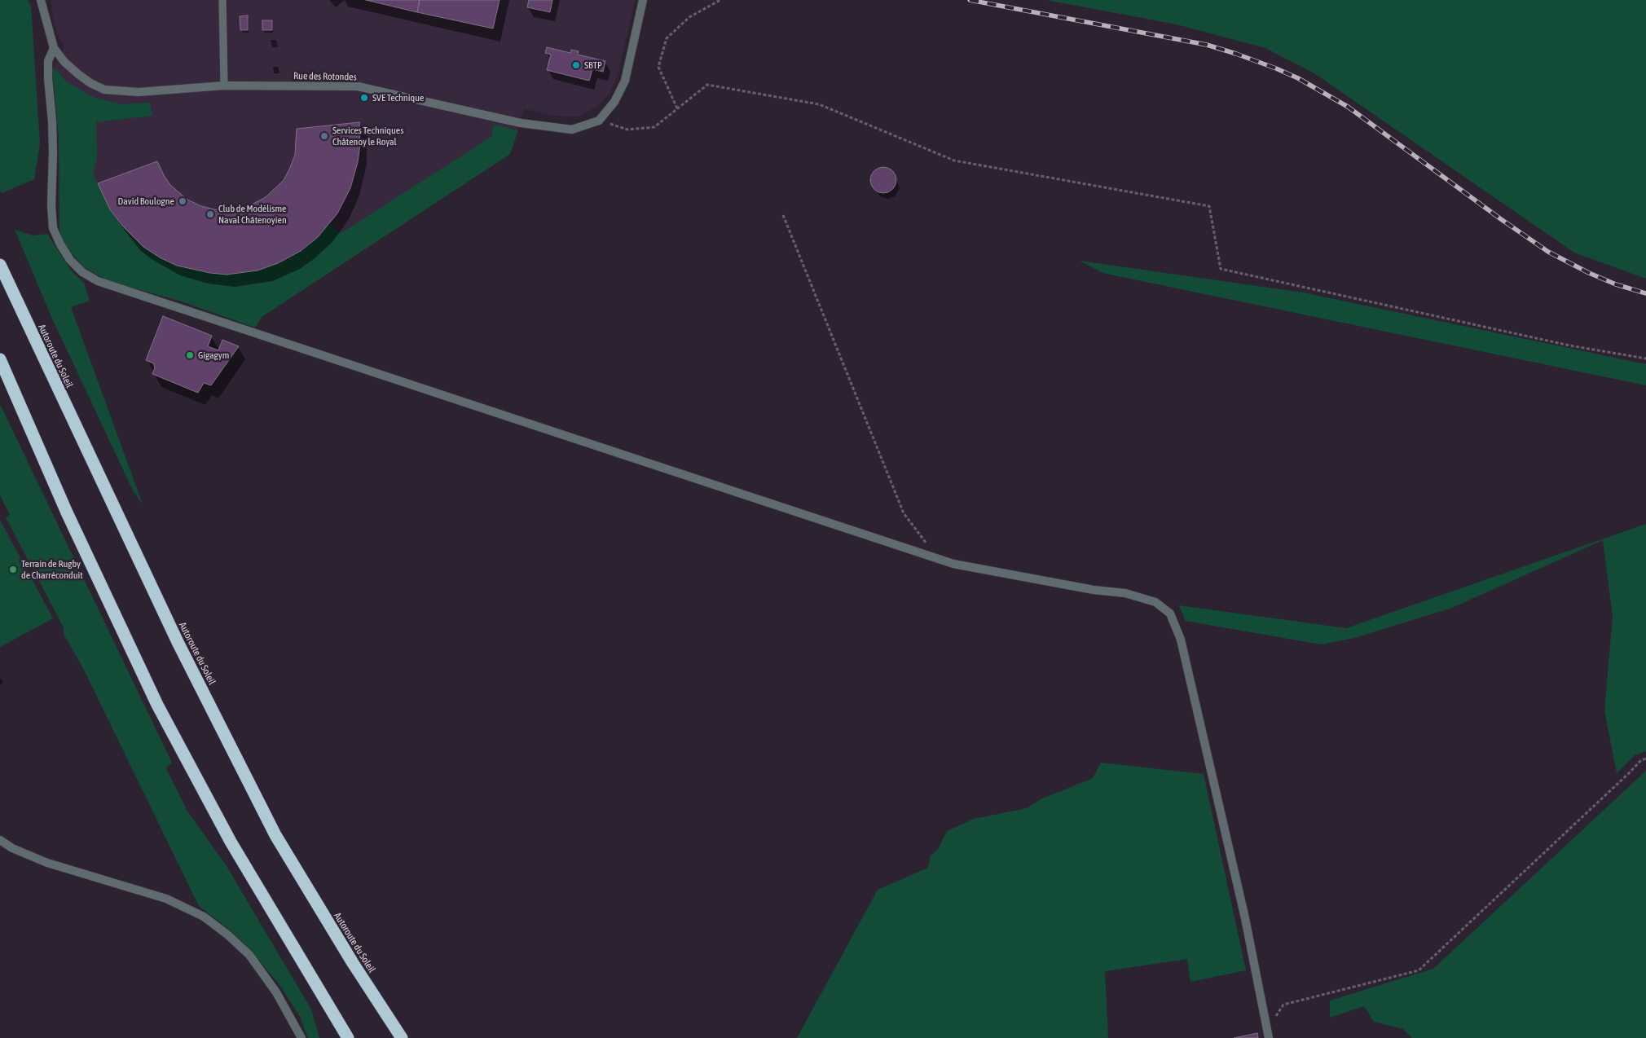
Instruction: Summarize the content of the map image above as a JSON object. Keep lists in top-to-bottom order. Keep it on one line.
{"streets":{"highway":["Autoroute du Soleil"],"street":["Rue des Rotondes"]},"places":["SBTP","SVE Technique","Services Techniques Châtenoy le Royal","David Boulogne","Club de Modélisme Naval Châtenoyien","Gigagym","Terrain de Rugby de Charréconduit"]}
